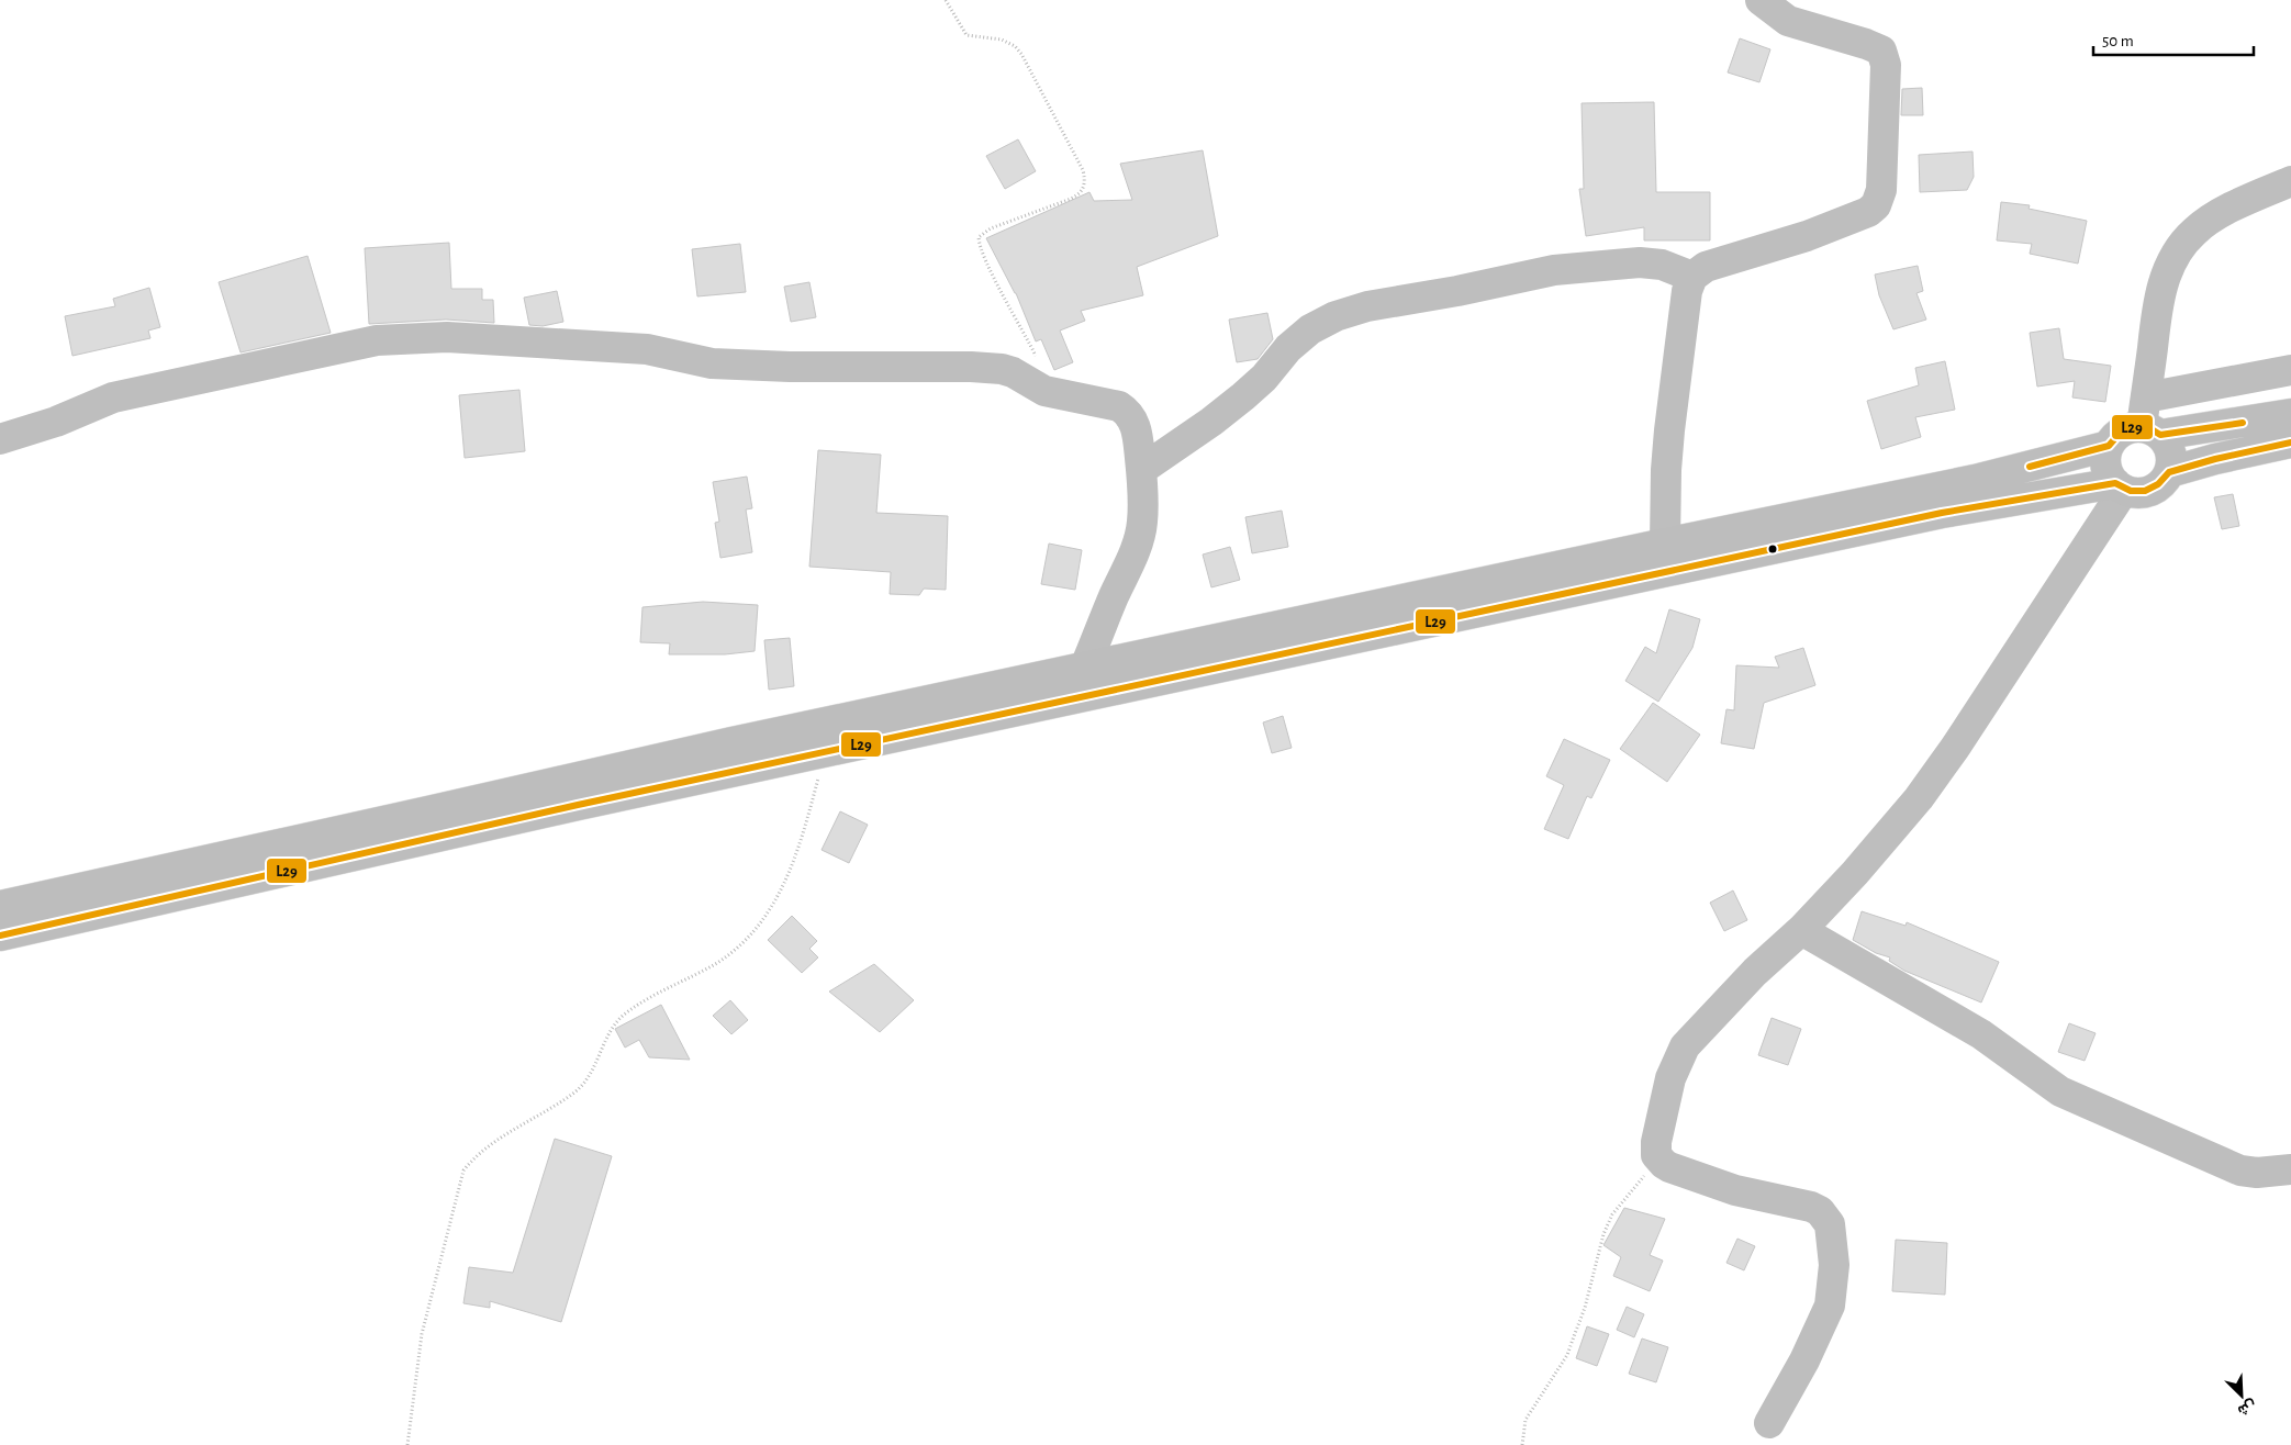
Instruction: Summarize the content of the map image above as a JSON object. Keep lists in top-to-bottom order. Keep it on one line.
{"lines":["transit line L29"],"scale_bar":"50 m","north":"bottom right"}
